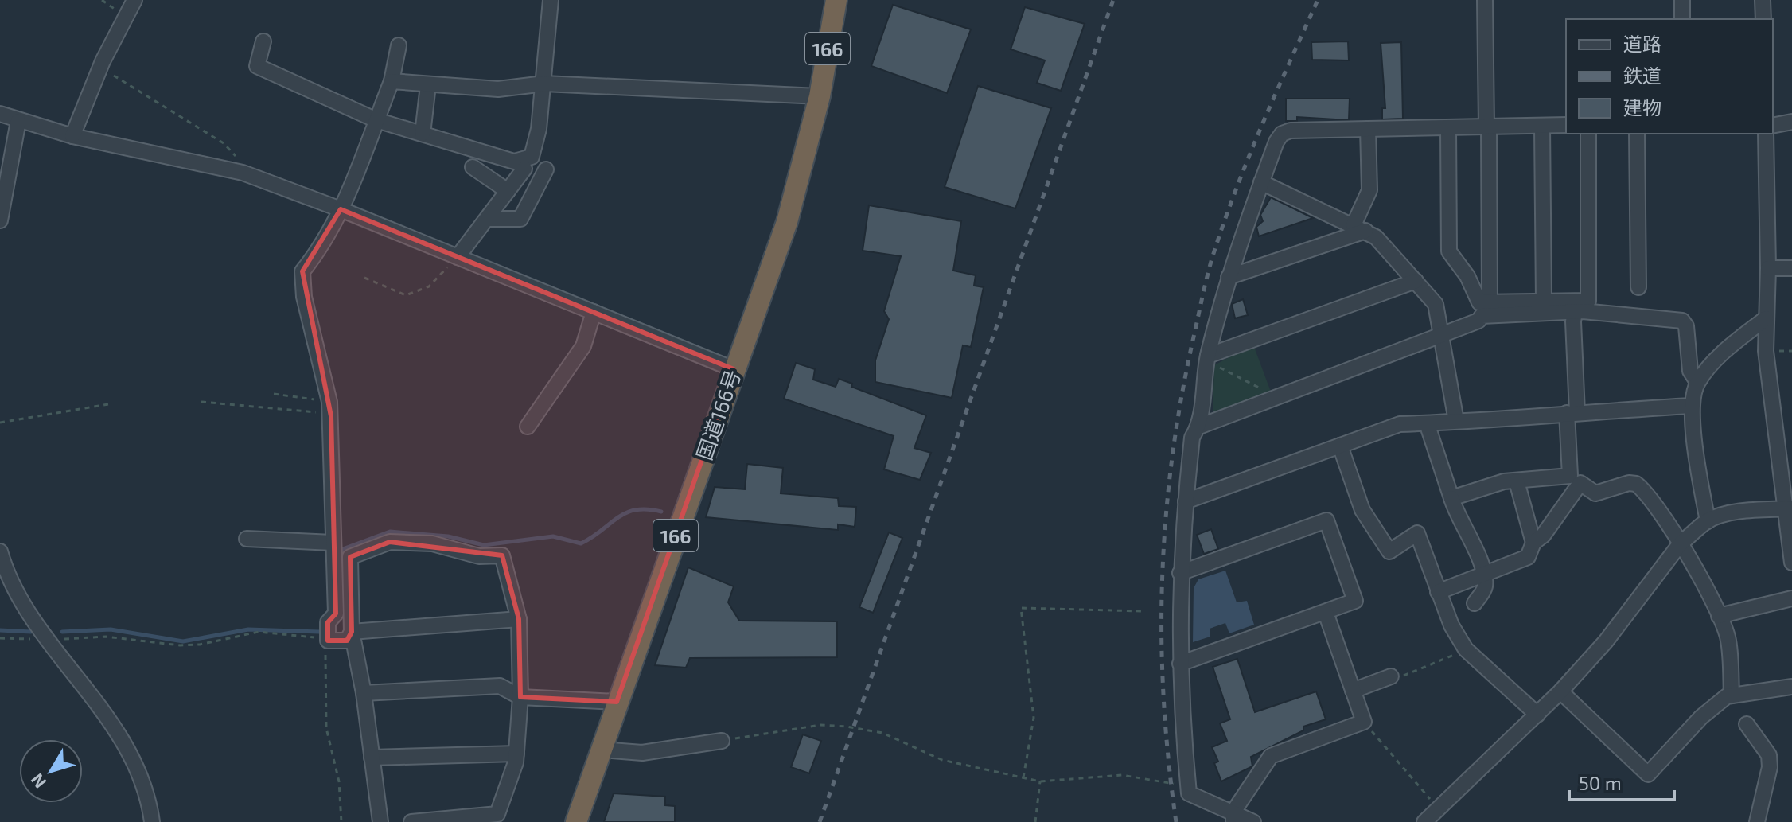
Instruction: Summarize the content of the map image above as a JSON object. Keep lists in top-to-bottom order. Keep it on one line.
{"streets":{"highway":["166","国道166号"]},"legend":["道路","鉄道","建物"],"scale_bar":"50 m","north":"bottom left"}
